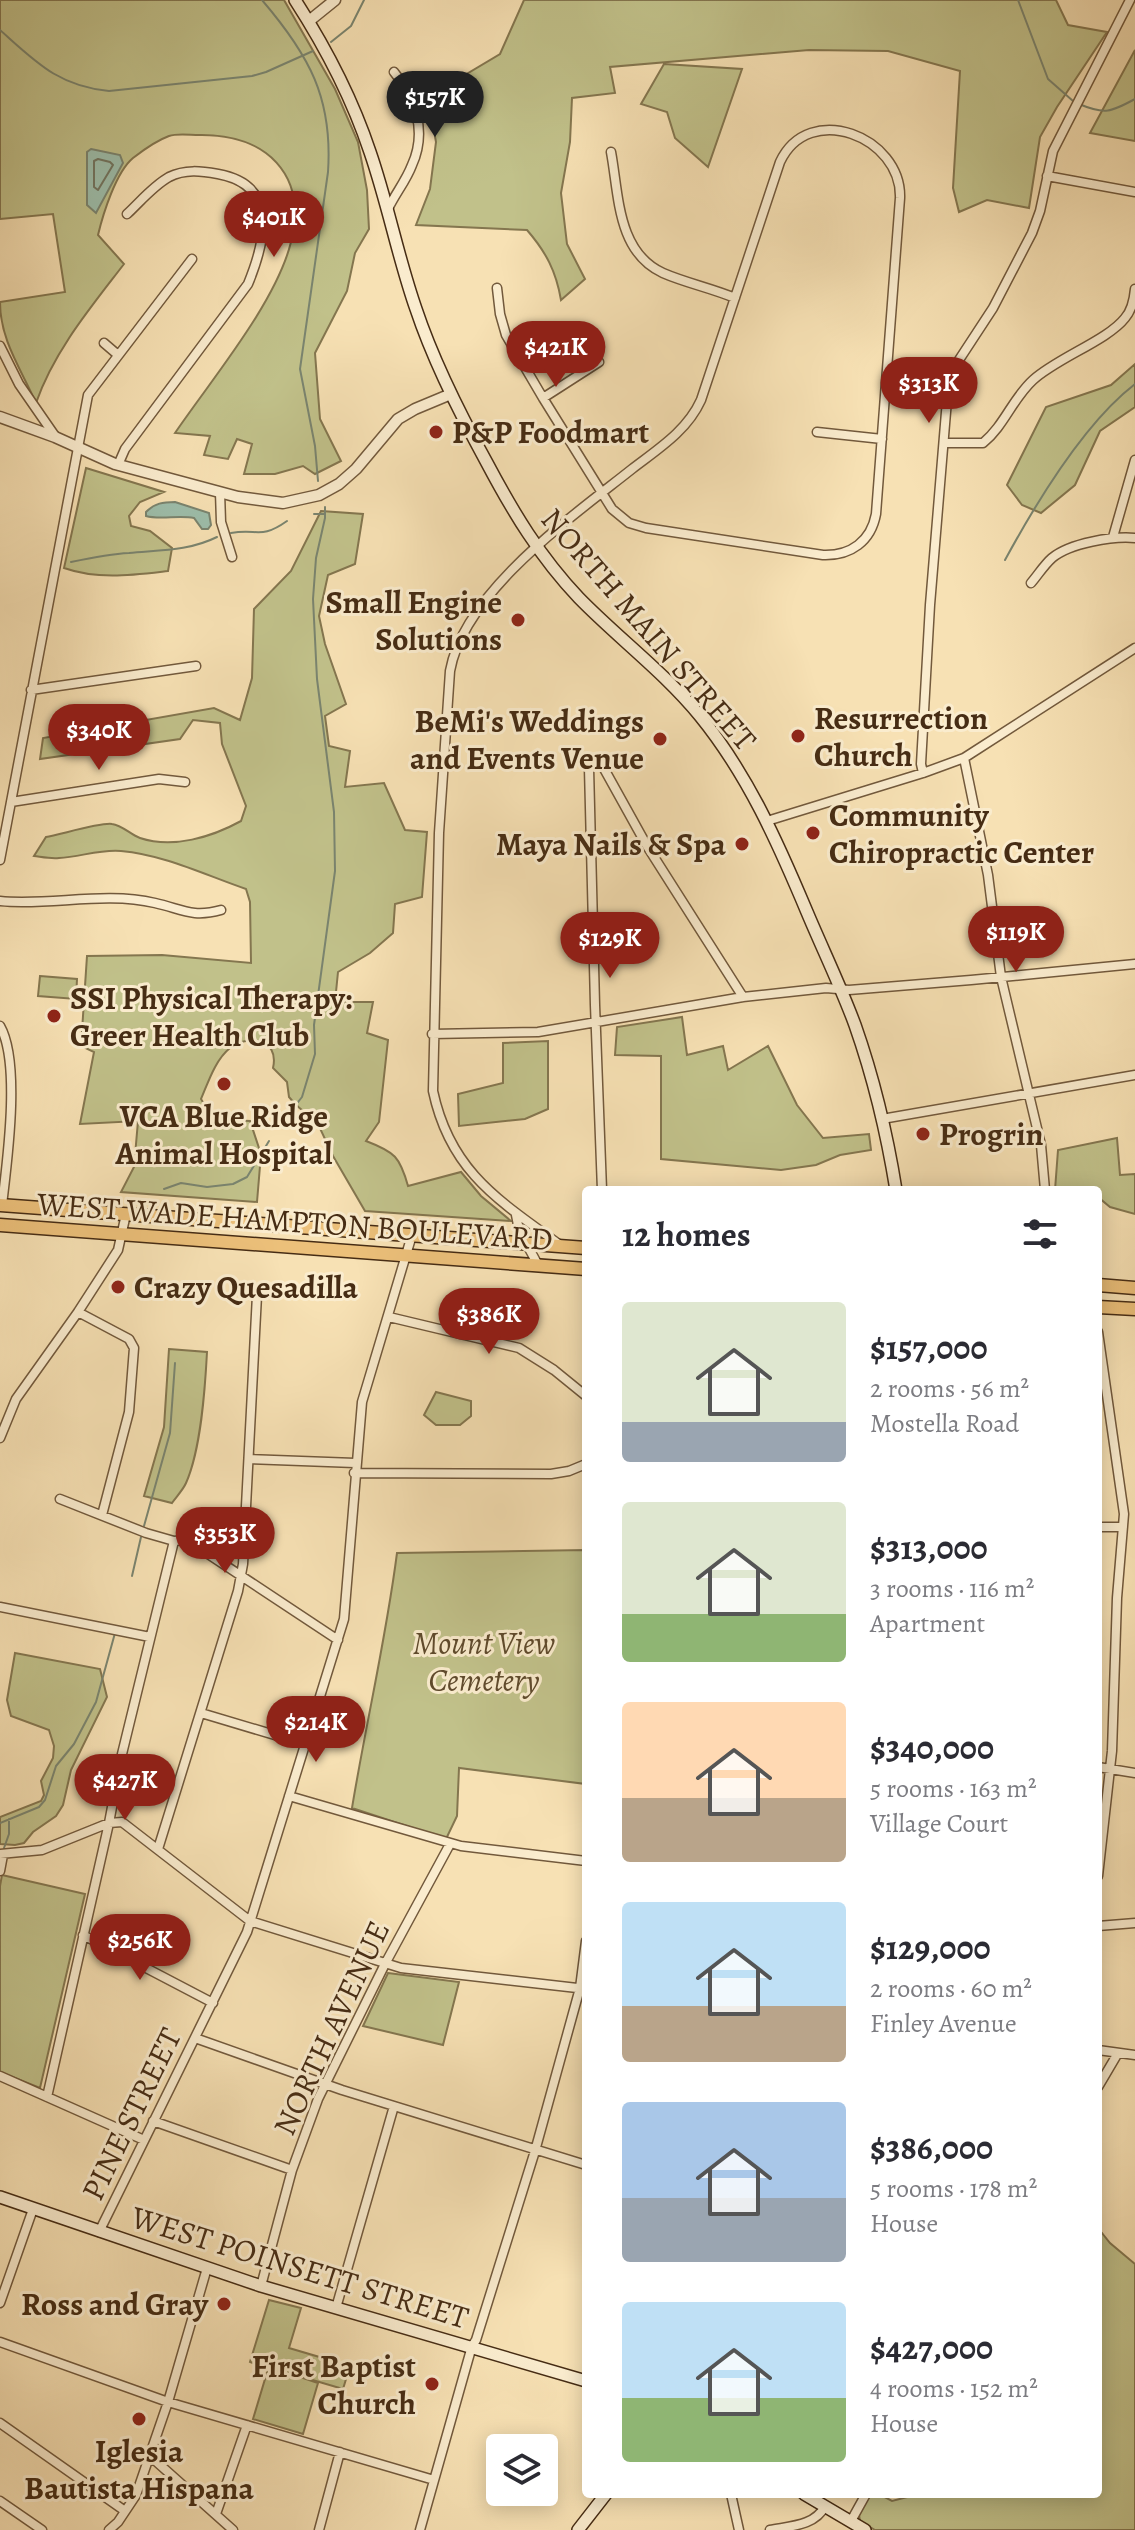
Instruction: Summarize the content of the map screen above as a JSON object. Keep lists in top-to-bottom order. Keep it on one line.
{"streets":{"main road":["NORTH MAIN STREET","WEST WADE HAMPTON BOULEVARD","WEST POINSETT STREET"],"street":["NORTH AVENUE","PINE STREET"]},"crossings":[["WEST WADE HAMPTON BOULEVARD","PINE STREET"],["NORTH AVENUE","WEST POINSETT STREET"],["PINE STREET","WEST POINSETT STREET"]],"parks":["Mount View Cemetery"],"places":["P&P Foodmart","Small Engine Solutions","Resurrection Church","BeMi's Weddings and Events Venue","Community Chiropractic Center","Maya Nails & Spa","SSI Physical Therapy: Greer Health Club","VCA Blue Ridge Animal Hospital","Progrin","Crazy Quesadilla","Ross and Gray","First Baptist Church","Iglesia Bautista Hispana"],"page":{"price":["$157K","$401K","$421K","$313K","$340K","$119K","$129K","$386K","$353K","$214K","$427K","$256K"],"heading":"12 homes","list":[{"name":"$157,000","note":"2 rooms · 56 m² · Mostella Road"},{"name":"$313,000","note":"3 rooms · 116 m² · Apartment"},{"name":"$340,000","note":"5 rooms · 163 m² · Village Court"},{"name":"$129,000","note":"2 rooms · 60 m² · Finley Avenue"},{"name":"$386,000","note":"5 rooms · 178 m² · House"},{"name":"$427,000","note":"4 rooms · 152 m² · House"}]}}
